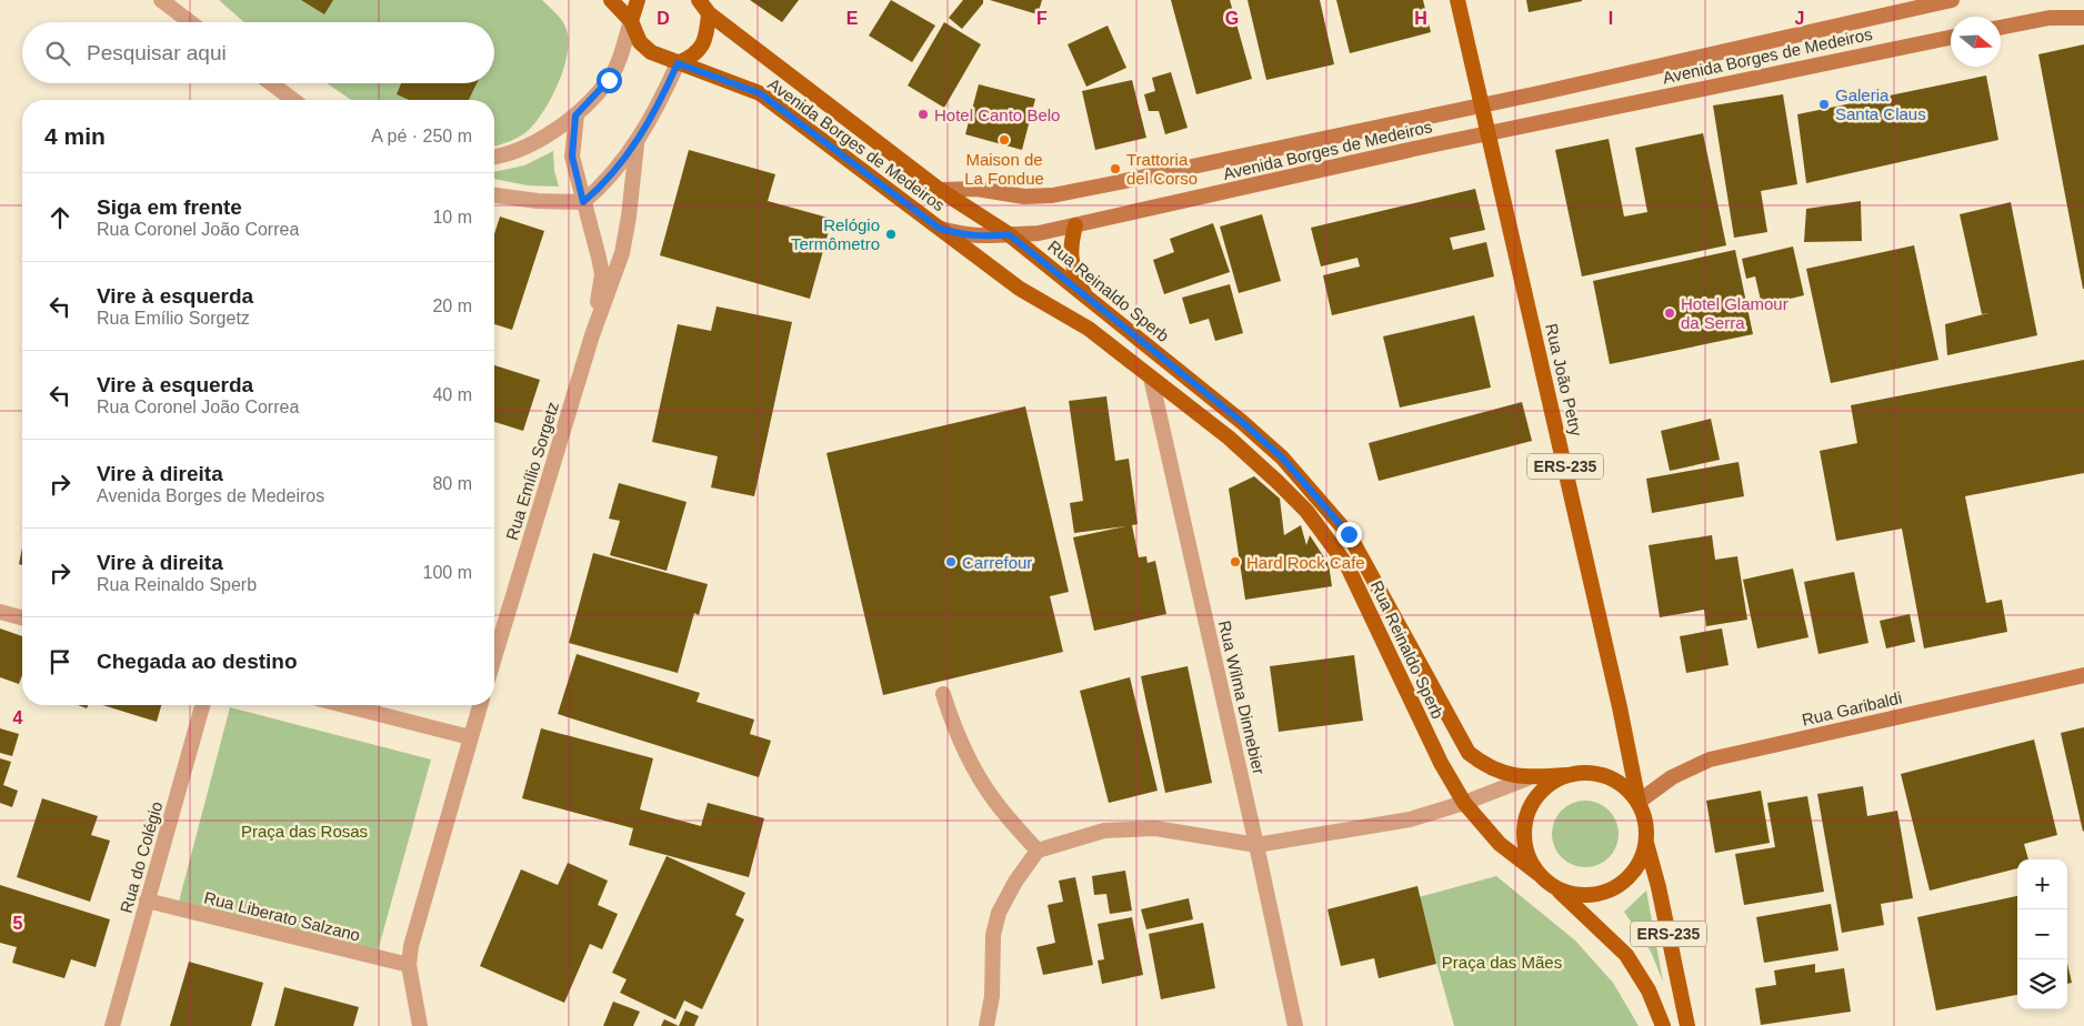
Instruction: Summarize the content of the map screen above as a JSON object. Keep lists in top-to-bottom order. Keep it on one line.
{"streets":{"main road":["Avenida Borges de Medeiros","Rua Reinaldo Sperb","Rua João Petry","ERS-235","Rua Garibaldi"],"street":["Rua Emílio Sorgetz","Rua Wilma Dinnebier","Rua do Colégio","Rua Liberato Salzano"]},"crossings":[["Avenida Borges de Medeiros","Rua Reinaldo Sperb"],["Avenida Borges de Medeiros","Rua João Petry"],["Rua Reinaldo Sperb","Rua João Petry"],["Rua Reinaldo Sperb","ERS-235"],["Rua Reinaldo Sperb","Rua Wilma Dinnebier"],["Rua Reinaldo Sperb","Rua Garibaldi"],["Rua João Petry","ERS-235"],["Rua João Petry","Rua Garibaldi"],["ERS-235","Rua Garibaldi"],["Rua do Colégio","Rua Liberato Salzano"]],"parks":["Praça das Rosas","Praça das Mães"],"places":["Galeria Santa Claus","Hotel Canto Belo","Maison de La Fondue","Trattoria del Corso","Relógio Termômetro","Hotel Glamour da Serra","Carrefour","Hard Rock Cafe"],"north":"right","page":{"search":"Pesquisar aqui","heading":["4 min","A pé · 250 m"],"list":[["Siga em frente","Rua Coronel João Correa","10 m"],["Vire à esquerda","Rua Emílio Sorgetz","20 m"],["Vire à esquerda","Rua Coronel João Correa","40 m"],["Vire à direita","Avenida Borges de Medeiros","80 m"],["Vire à direita","Rua Reinaldo Sperb","100 m"],"Chegada ao destino"],"map_buttons":["+","−"]},"grid":{"columns":["D","E","F","G","H","I","J"],"rows":["4","5"]}}
